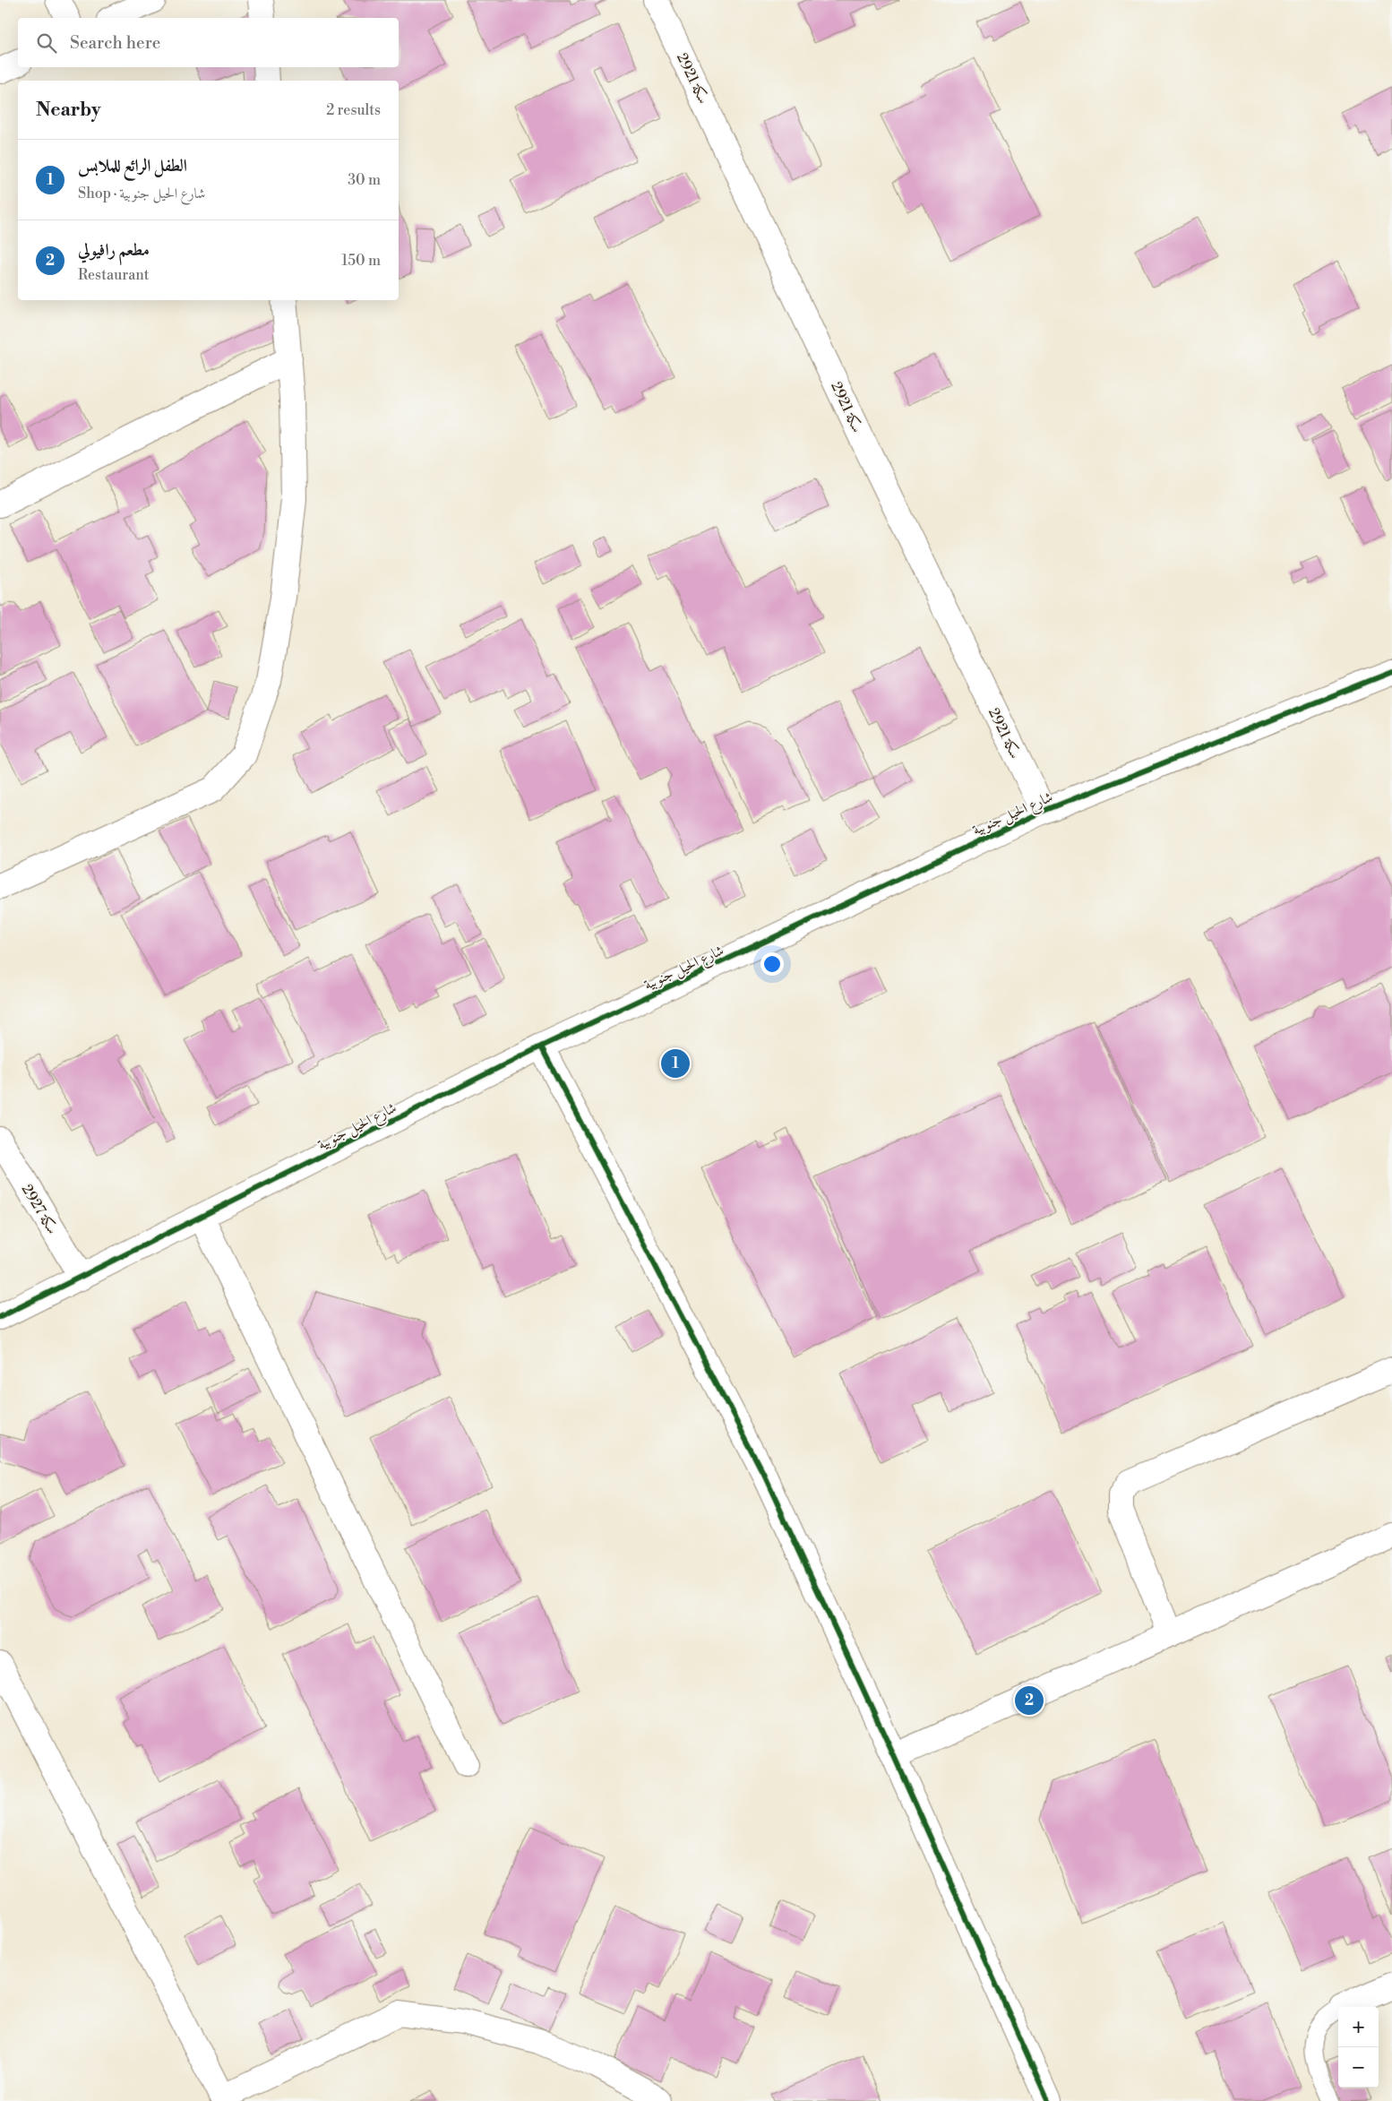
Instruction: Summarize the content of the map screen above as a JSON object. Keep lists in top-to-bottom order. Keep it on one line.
{"streets":{"street":["سكة 2921","شارع الحيل جنوبية","سكة 2927"]},"crossings":[["سكة 2921","شارع الحيل جنوبية"],["شارع الحيل جنوبية","سكة 2927"]],"page":{"search":"Search here","heading":["Nearby","2 results"],"list":[{"mark":"1","name":"الطفل الرائع للملابس","note":"Shop · شارع الحيل جنوبية","value":"30 m"},{"mark":"2","name":"مطعم رافيولي","note":"Restaurant","value":"150 m"}],"pins":["1","2"],"map_buttons":["+","−"]}}
